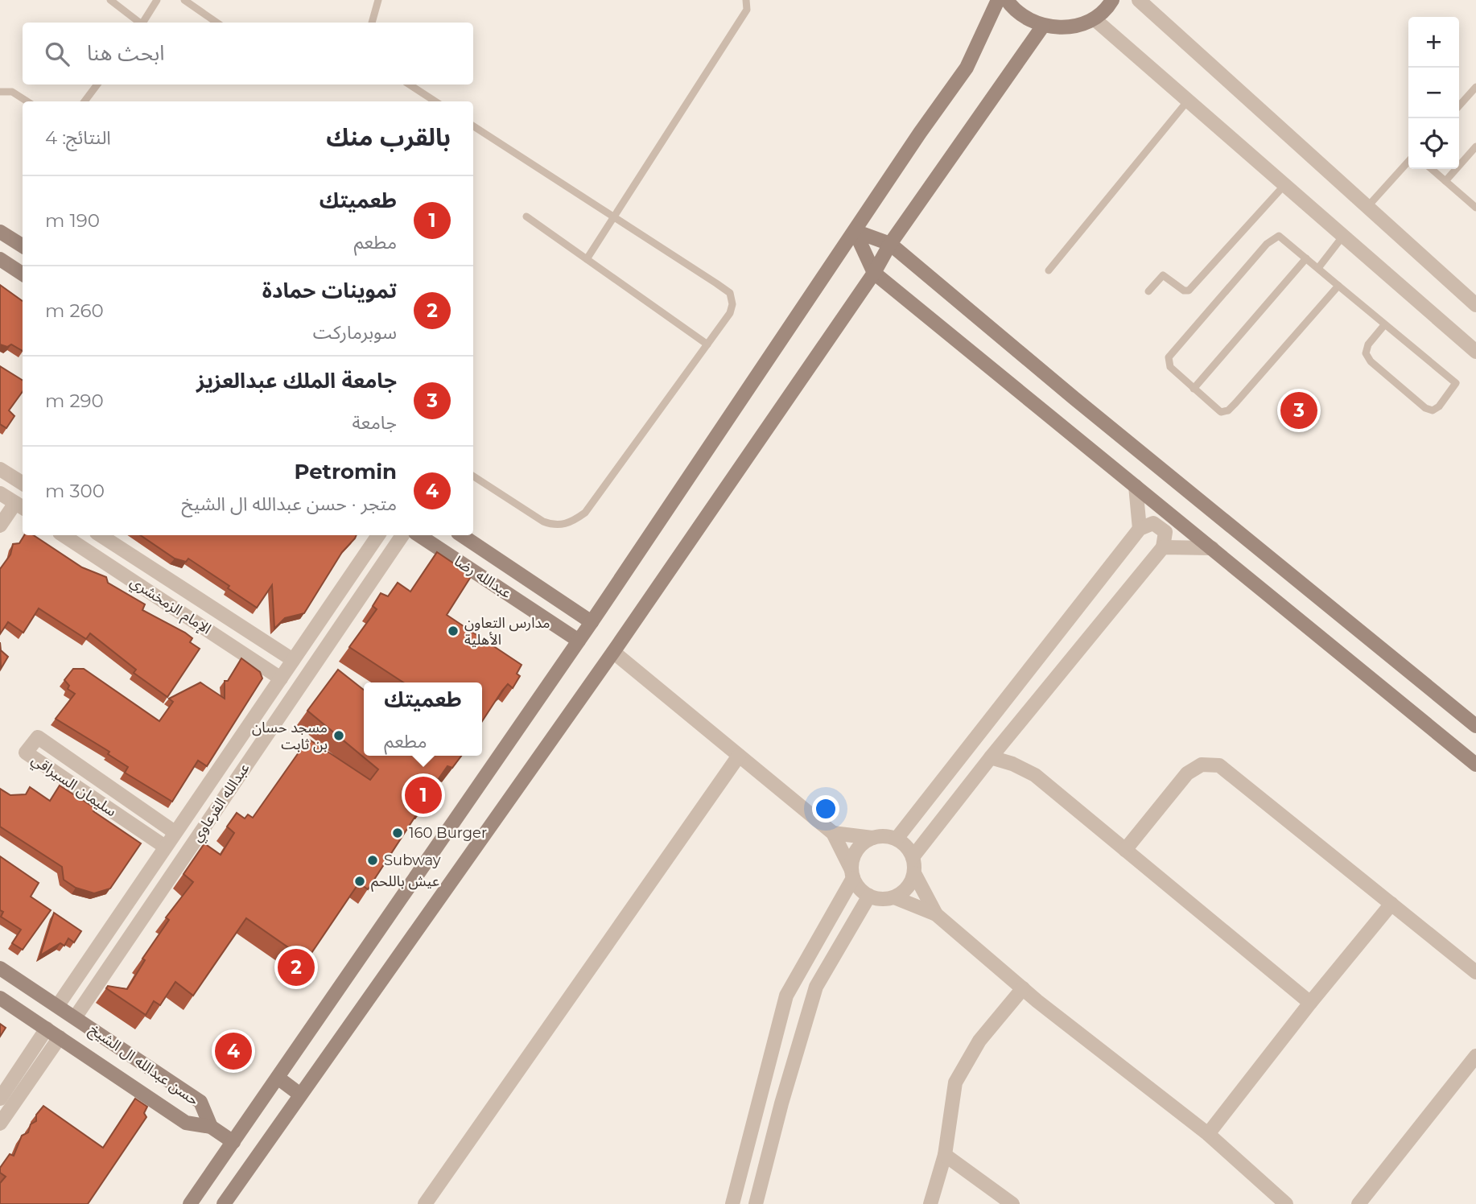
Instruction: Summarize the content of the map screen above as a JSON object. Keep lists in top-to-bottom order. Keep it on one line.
{"streets":{"main road":["عبدالله رضا","حسن عبدالله ال الشيخ"],"street":["الإمام الزمخشري","سليمان السيراقي","عبدالله القرعاوي"]},"crossings":[["الإمام الزمخشري","عبدالله القرعاوي"],["سليمان السيراقي","عبدالله القرعاوي"],["عبدالله القرعاوي","حسن عبدالله ال الشيخ"]],"places":["مدارس التعاون الأهلية","مسجد حسان بن ثابت","160 Burger","Subway","عيش باللحم"],"page":{"map_buttons":["+","−"],"search":"ابحث هنا","heading":["بالقرب منك","النتائج: 4"],"list":[{"mark":"1","name":"طعميتك","note":"مطعم","value":"190 m"},{"mark":"2","name":"تموينات حمادة","note":"سوبرماركت","value":"260 m"},{"mark":"3","name":"جامعة الملك عبدالعزيز","note":"جامعة","value":"290 m"},{"mark":"4","name":"Petromin","note":"متجر · حسن عبدالله ال الشيخ","value":"300 m"}],"pins":["3","1","2","4"],"popup":["طعميتك","مطعم"]}}
